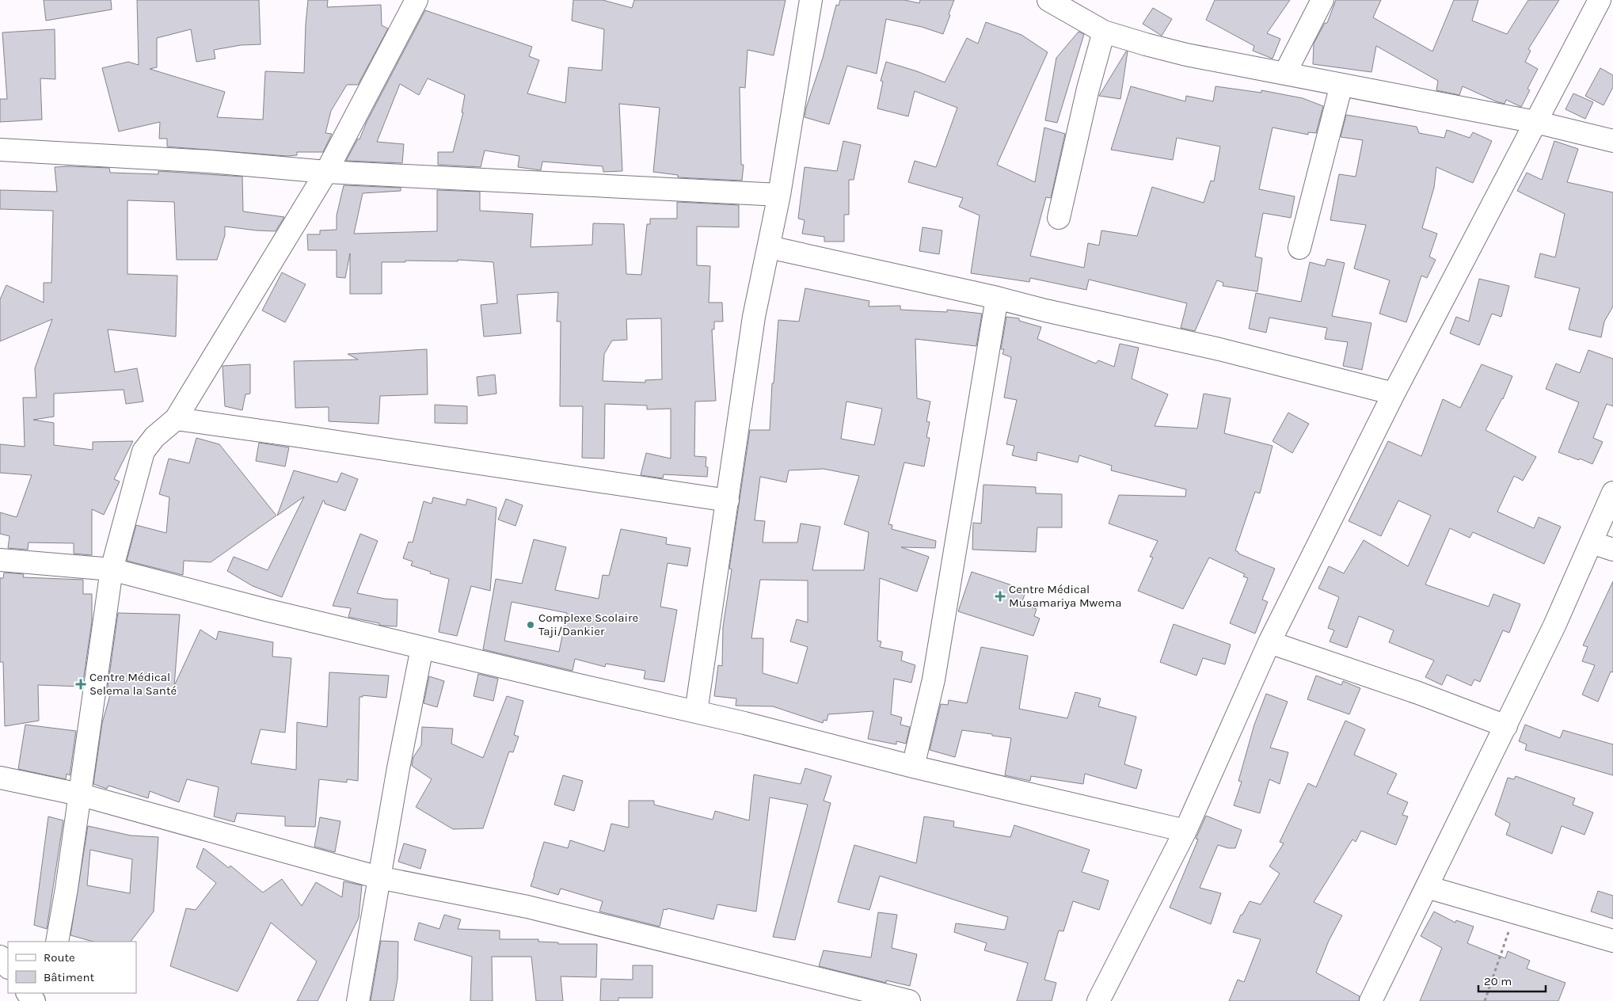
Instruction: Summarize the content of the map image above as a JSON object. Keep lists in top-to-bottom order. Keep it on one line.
{"places":{"health":["Centre Médical Musamariya Mwema","Centre Médical Selema la Santé"],"other":["Complexe Scolaire Taji/Dankier"]},"legend":["Route","Bâtiment"],"scale_bar":"20 m"}
